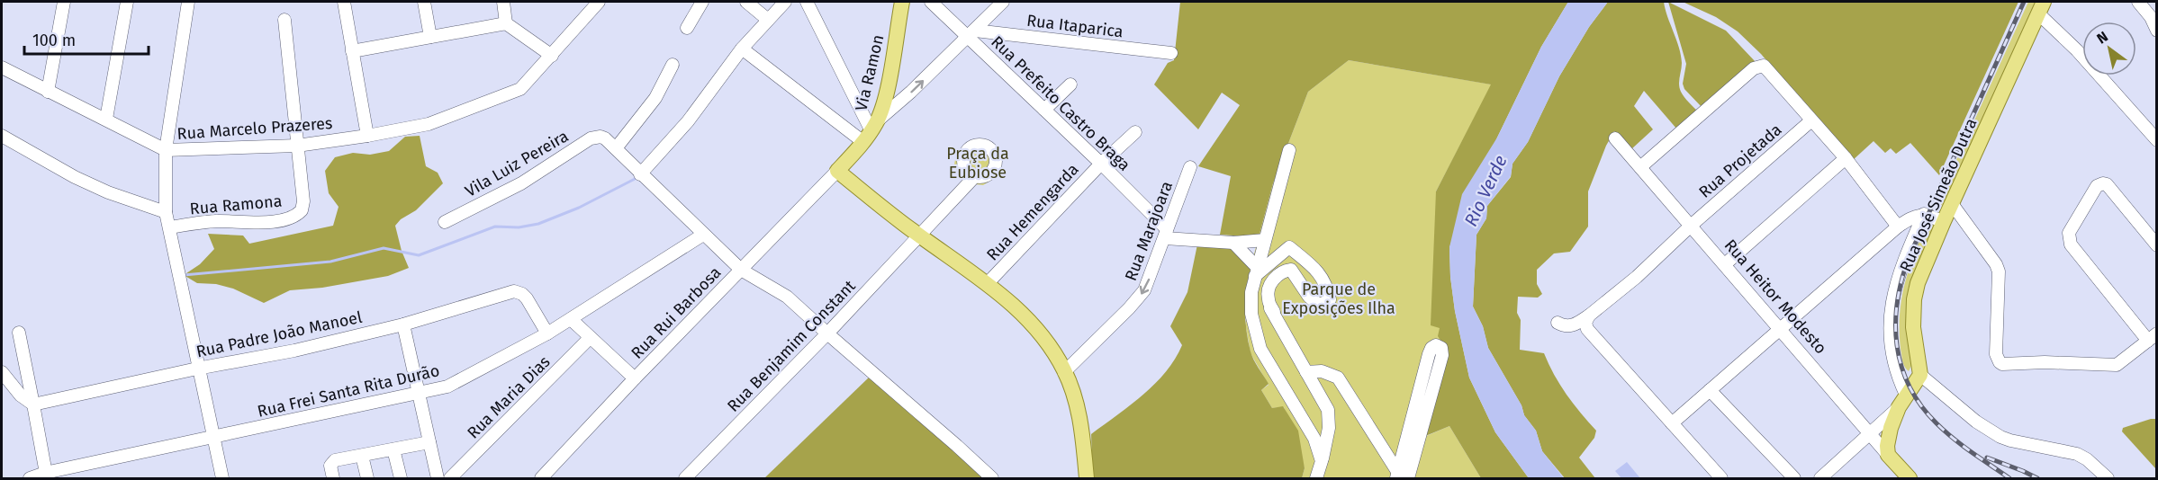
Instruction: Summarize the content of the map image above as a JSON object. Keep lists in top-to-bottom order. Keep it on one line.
{"streets":{"main road":["Via Ramon","Rua José Simeão Dutra","Rua Heitor Modesto"],"street":["Rua Itaparica","Rua Prefeito Castro Braga","Rua Marcelo Prazeres","Rua Projetada","Vila Luiz Pereira","Rua Ramona","Rua Hemengarda","Rua Marajoara","Rua Rui Barbosa","Rua Padre João Manoel","Rua Benjamim Constant","Rua Frei Santa Rita Durão","Rua Maria Dias"]},"crossings":[["Rua Itaparica","Rua Prefeito Castro Braga"],["Via Ramon","Rua Rui Barbosa"],["Rua Prefeito Castro Braga","Rua Hemengarda"],["Rua Prefeito Castro Braga","Rua Marajoara"],["Rua Marcelo Prazeres","Rua Ramona"],["Rua Projetada","Rua Heitor Modesto"],["Rua Padre João Manoel","Rua Frei Santa Rita Durão"]],"one_way":["Rua Marajoara"],"water":["Rio Verde"],"parks":["Praça da Eubiose","Parque de Exposições Ilha"],"scale_bar":"100 m","north":"top left"}
